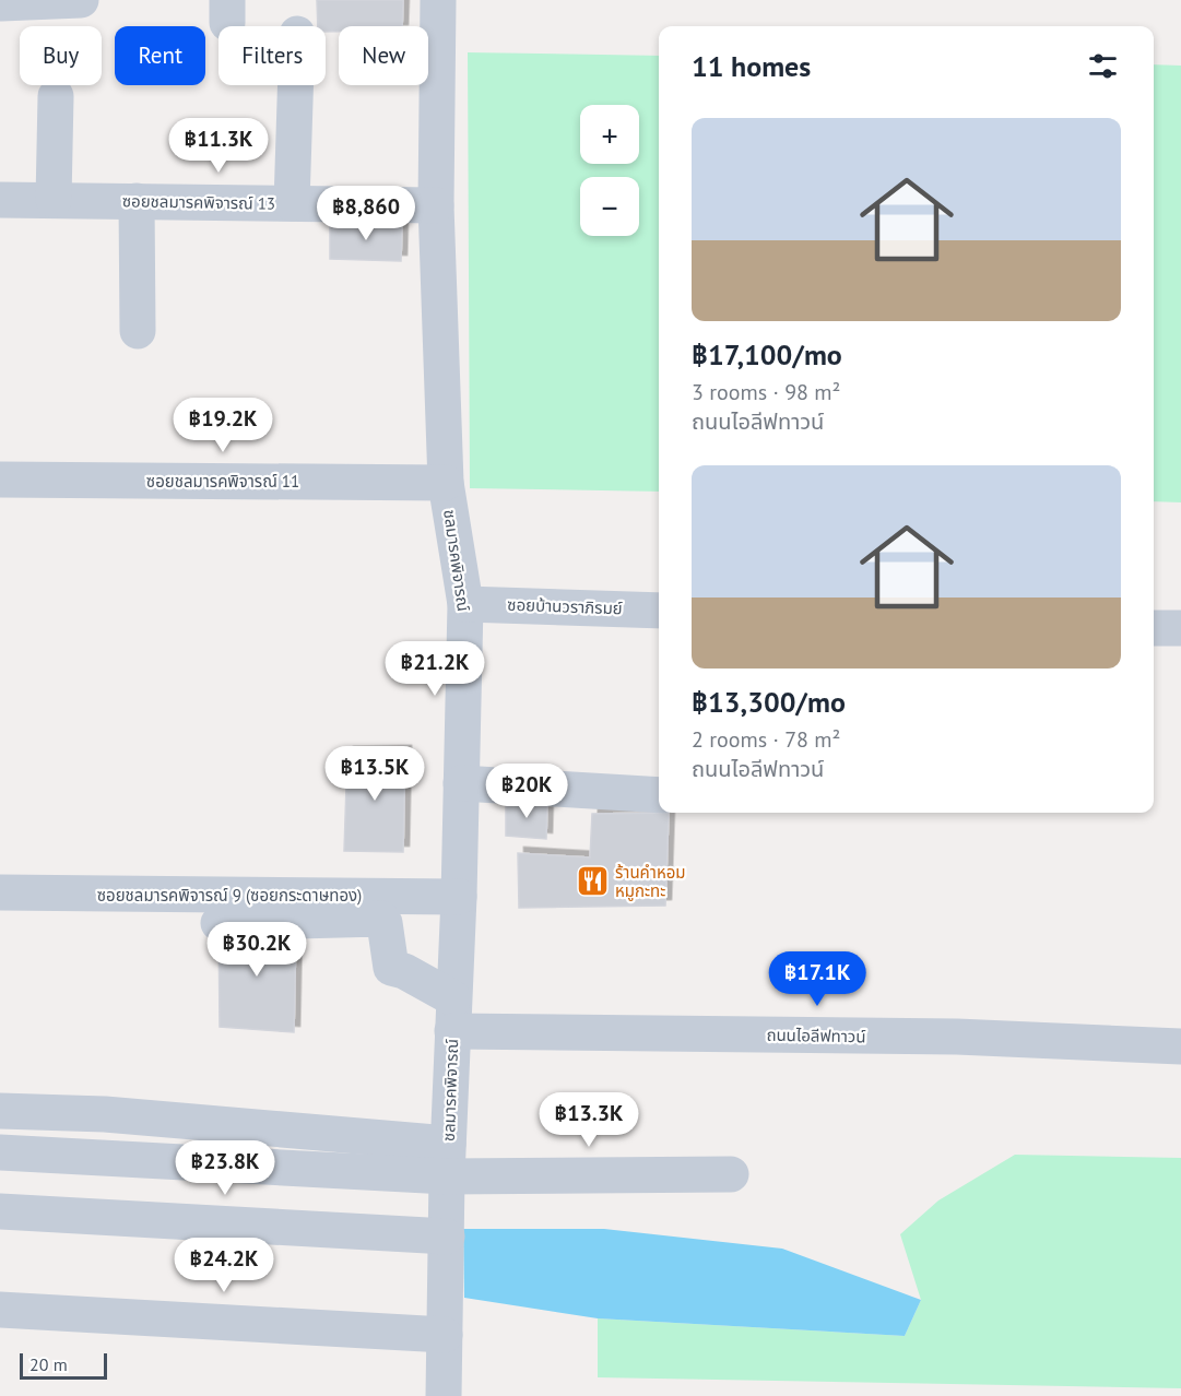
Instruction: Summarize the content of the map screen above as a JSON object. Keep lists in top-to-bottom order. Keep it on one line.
{"streets":{"street":["ซอยชลมารคพิจารณ์ 13","ซอยชลมารคพิจารณ์ 11","ชลมารคพิจารณ์","ซอยบ้านวราภิรมย์","ซอยชลมารคพิจารณ์ 9 (ซอยกระดาษทอง)","ถนนไอลีฟทาวน์"]},"crossings":[["ซอยชลมารคพิจารณ์ 13","ชลมารคพิจารณ์"],["ซอยชลมารคพิจารณ์ 11","ชลมารคพิจารณ์"],["ชลมารคพิจารณ์","ซอยบ้านวราภิรมย์"],["ชลมารคพิจารณ์","ซอยชลมารคพิจารณ์ 9 (ซอยกระดาษทอง)"],["ชลมารคพิจารณ์","ถนนไอลีฟทาวน์"]],"places":{"restaurant":["ร้านคำหอม หมูกะทะ"]},"scale_bar":"20 m","page":{"chip":["Buy","Rent","Filters","New"],"heading":"11 homes","map_buttons":["+","−"],"list":[{"name":"฿17,100/mo","note":"3 rooms · 98 m² · ถนนไอลีฟทาวน์"},{"name":"฿13,300/mo","note":"2 rooms · 78 m² · ถนนไอลีฟทาวน์"}],"price":["฿11.3K","฿8,860","฿19.2K","฿21.2K","฿13.5K","฿20K","฿30.2K","฿17.1K","฿13.3K","฿23.8K","฿24.2K"],"scale":"20 m"}}
